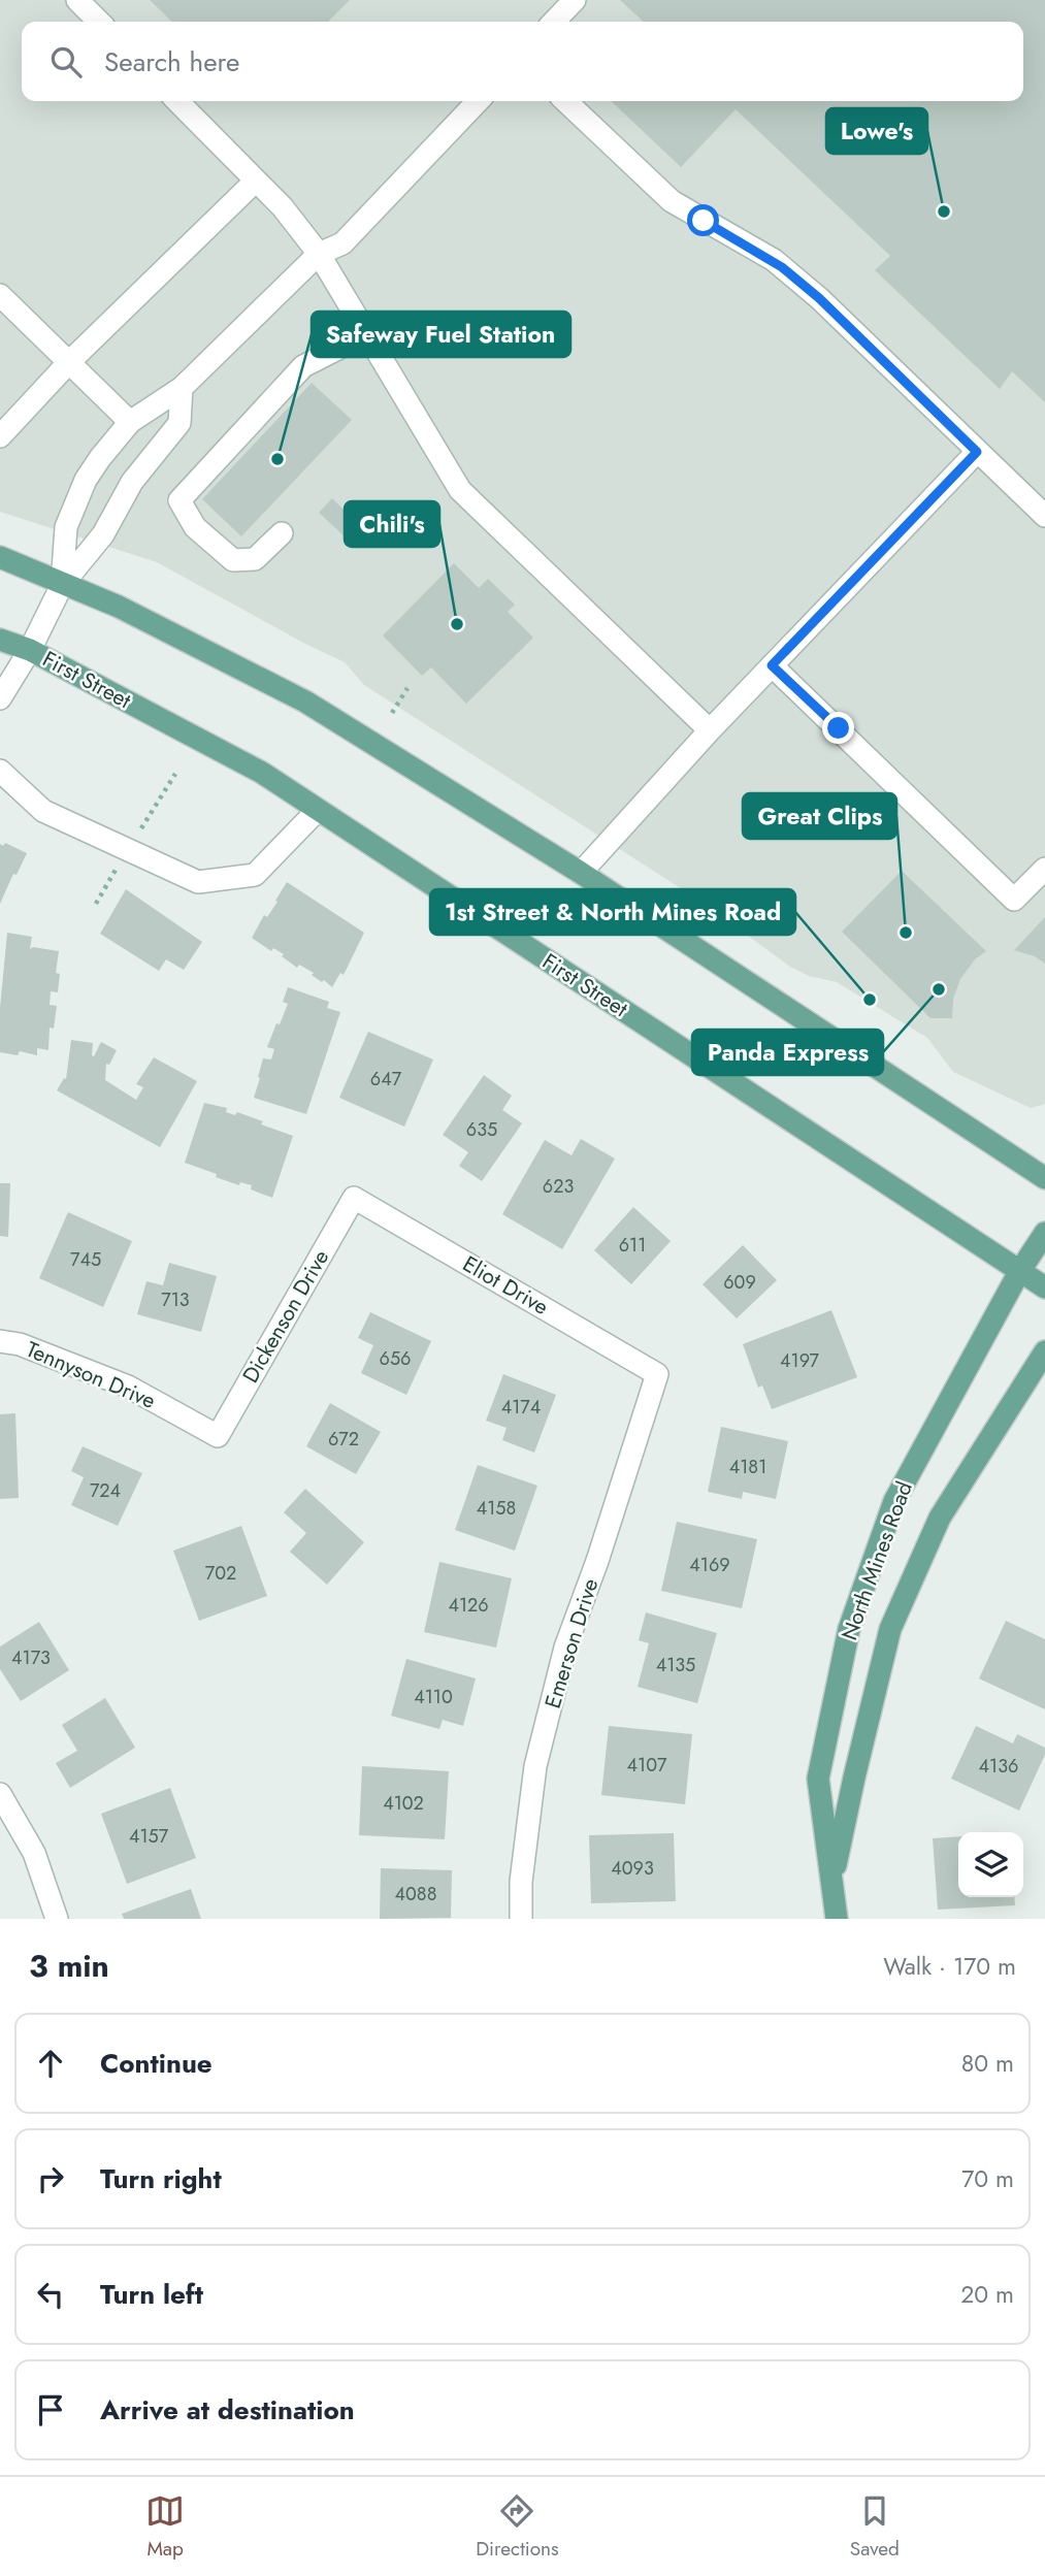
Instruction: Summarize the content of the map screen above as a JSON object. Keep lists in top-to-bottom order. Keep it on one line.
{"streets":{"main road":["First Street","North Mines Road"],"street":["Eliot Drive","Dickenson Drive","Tennyson Drive","Emerson Drive"]},"crossings":[["First Street","North Mines Road"],["Eliot Drive","Dickenson Drive"],["Eliot Drive","Emerson Drive"],["Dickenson Drive","Tennyson Drive"]],"places":["Lowe's","Safeway Fuel Station","Chili's","Great Clips","Panda Express","1st Street & North Mines Road"],"house_numbers":["647","635","623","611","745","609","713","656","4197","4174","672","4181","724","4158","4169","702","4126","4173","4135","4110","4107","4136","4102","4157","4093","4088"],"page":{"search":"Search here","heading":["3 min","Walk · 170 m"],"list":[["Continue","80 m"],["Turn right","70 m"],["Turn left","20 m"],"Arrive at destination"],"nav":["Map","Directions","Saved"]}}
